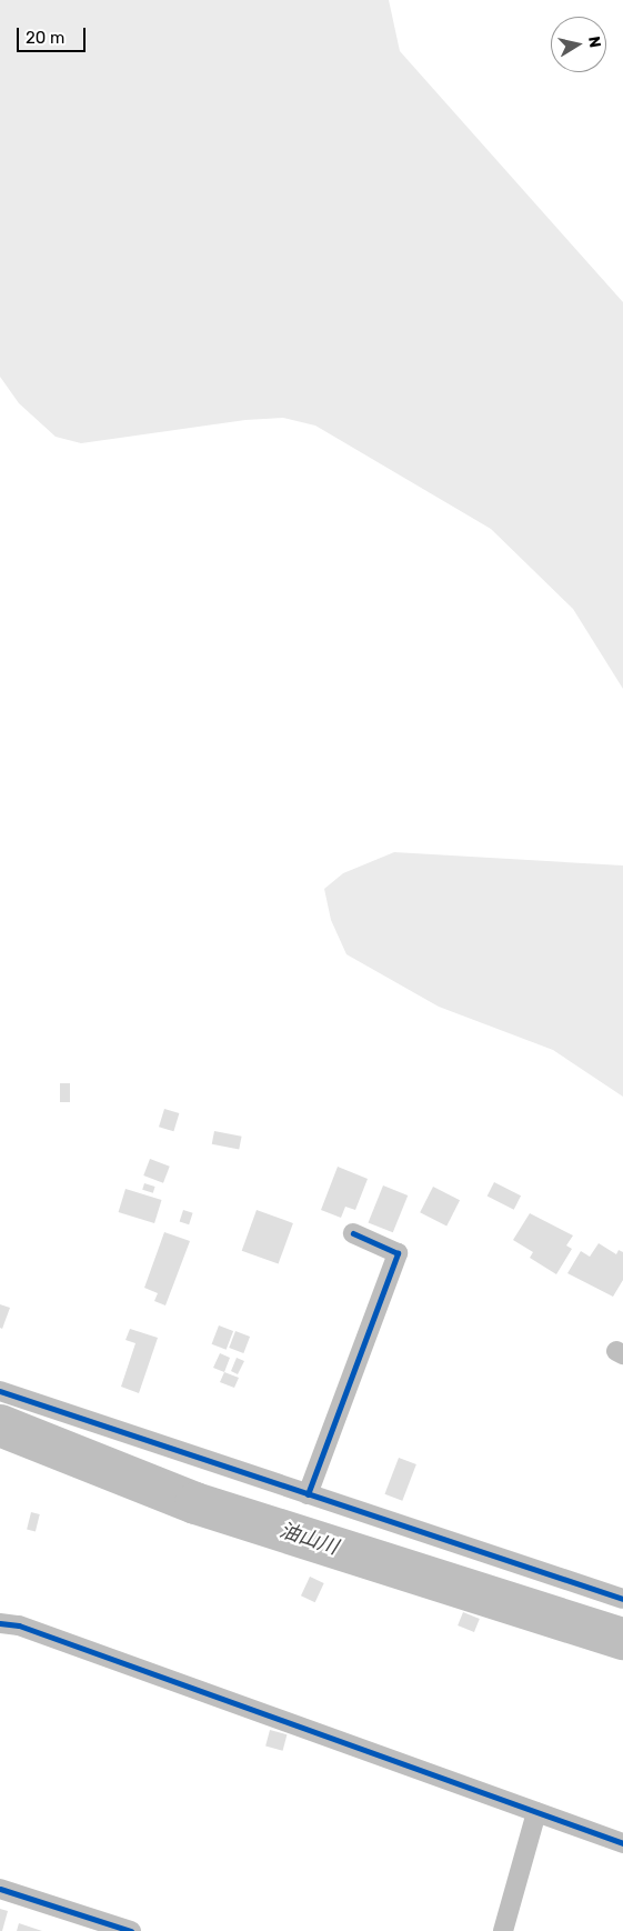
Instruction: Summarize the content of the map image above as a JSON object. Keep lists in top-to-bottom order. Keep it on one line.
{"water":["油山川"],"scale_bar":"20 m","north":"right"}
